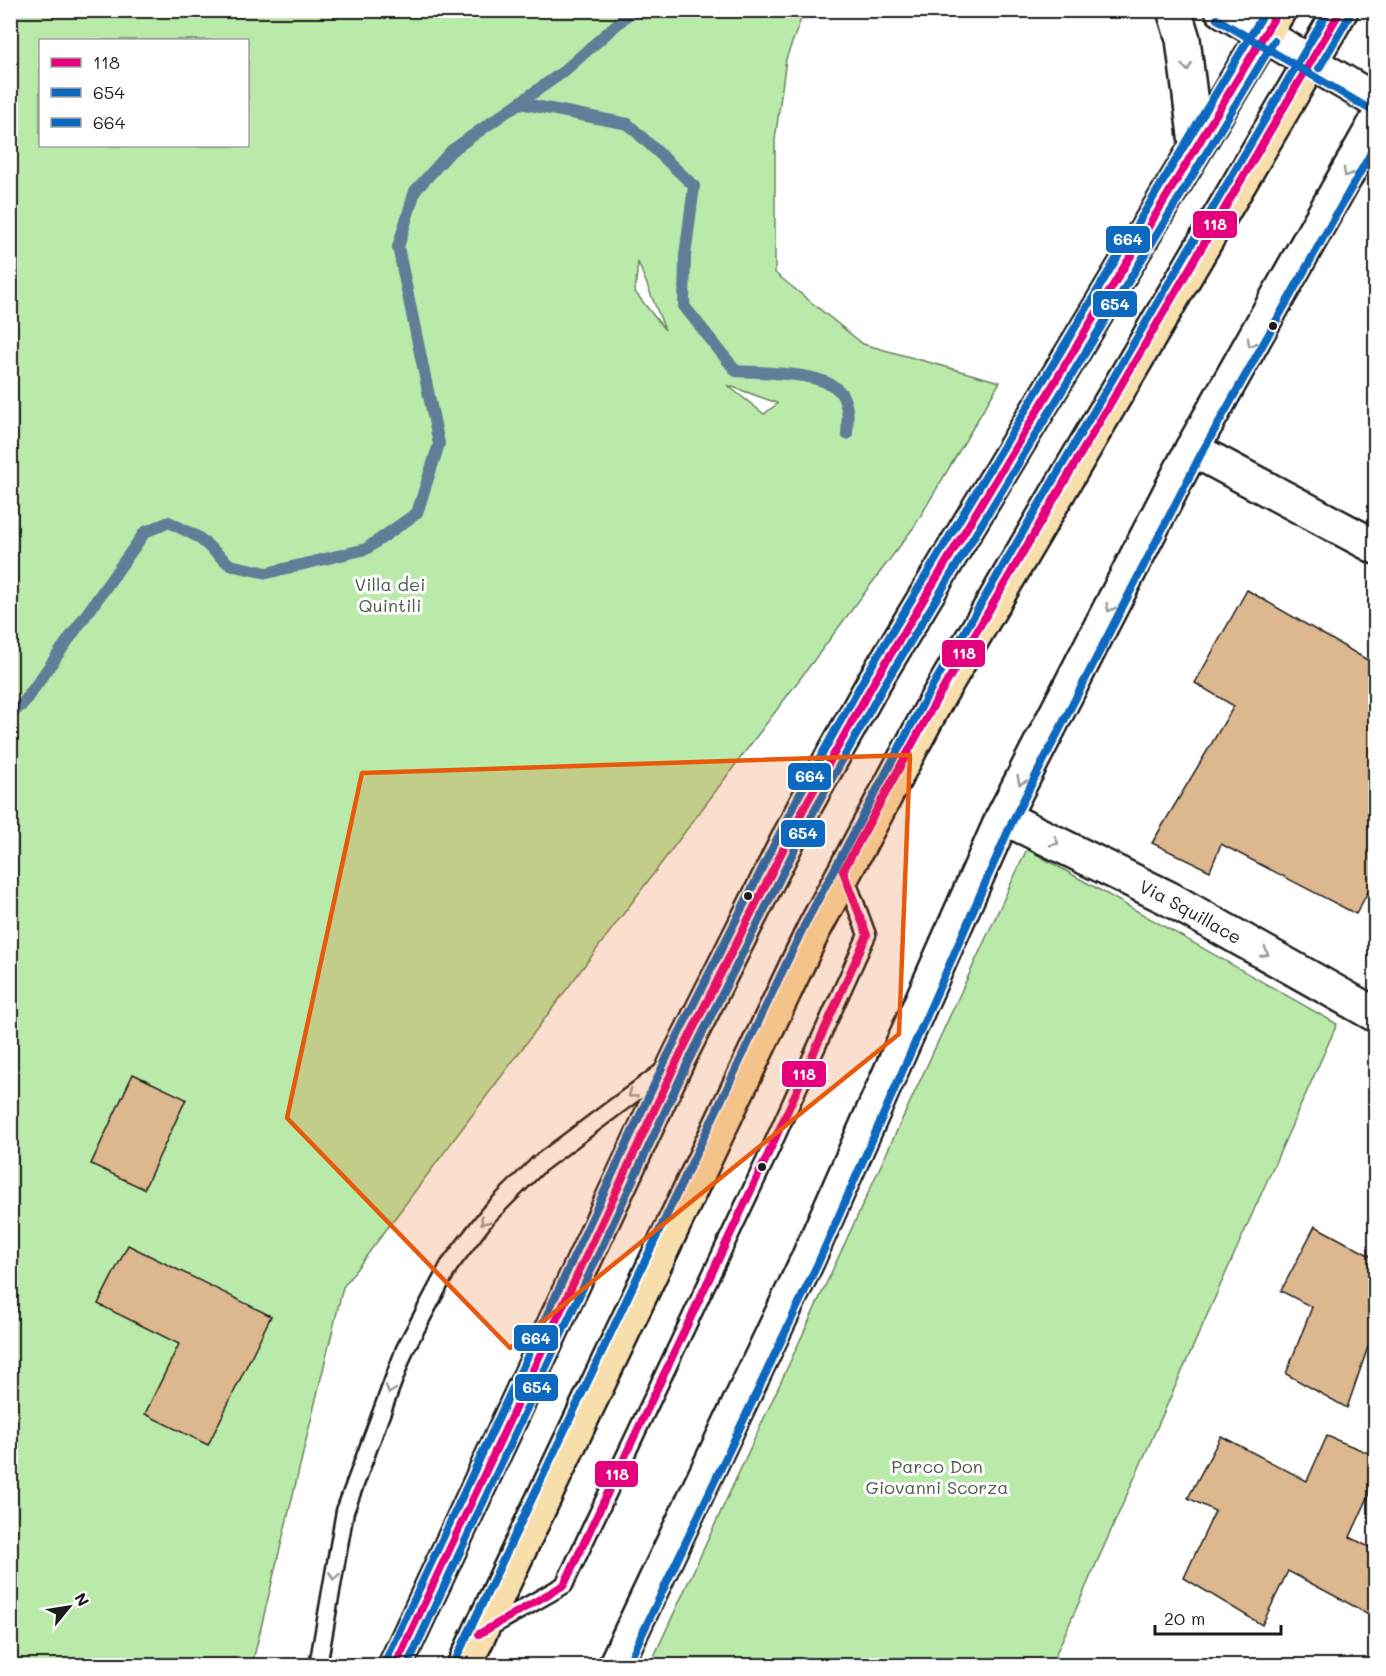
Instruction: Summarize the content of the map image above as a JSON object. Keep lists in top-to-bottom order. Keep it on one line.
{"streets":{"street":["Via Squillace"]},"one_way":["Via Squillace"],"parks":["Villa dei Quintili","Parco Don Giovanni Scorza"],"lines":["transit line 118","transit line 664","transit line 654"],"legend":["118","654","664"],"scale_bar":"20 m","north":"top right"}
